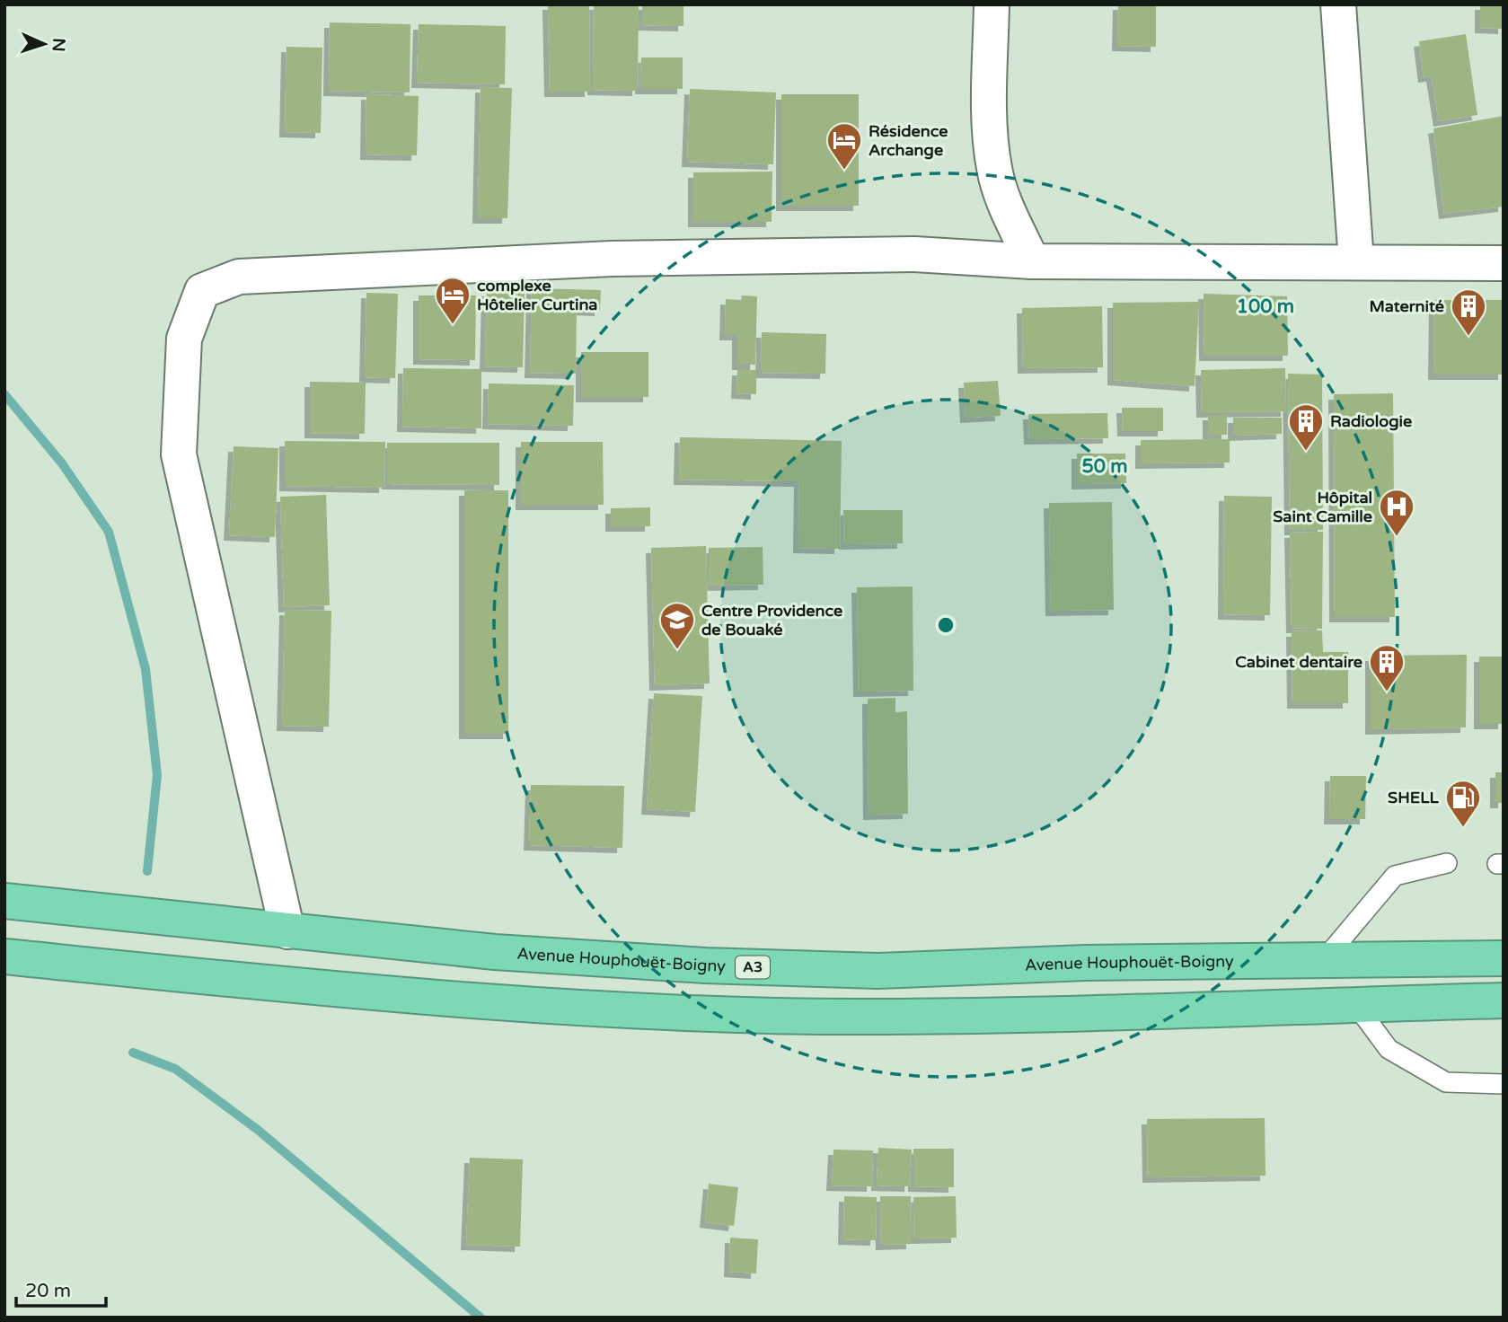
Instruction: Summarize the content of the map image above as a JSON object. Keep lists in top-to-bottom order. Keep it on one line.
{"streets":{"highway":["Avenue Houphouët-Boigny","A3"]},"places":{"hotel":["Résidence Archange","complexe Hôtelier Curtina"],"building":["Maternité","Radiologie","Cabinet dentaire"],"hospital":["Hôpital Saint Camille"],"school or university":["Centre Providence de Bouaké"],"fuel station":["SHELL"]},"scale_bar":"20 m","north":"right","rings":["100 m","50 m"]}
